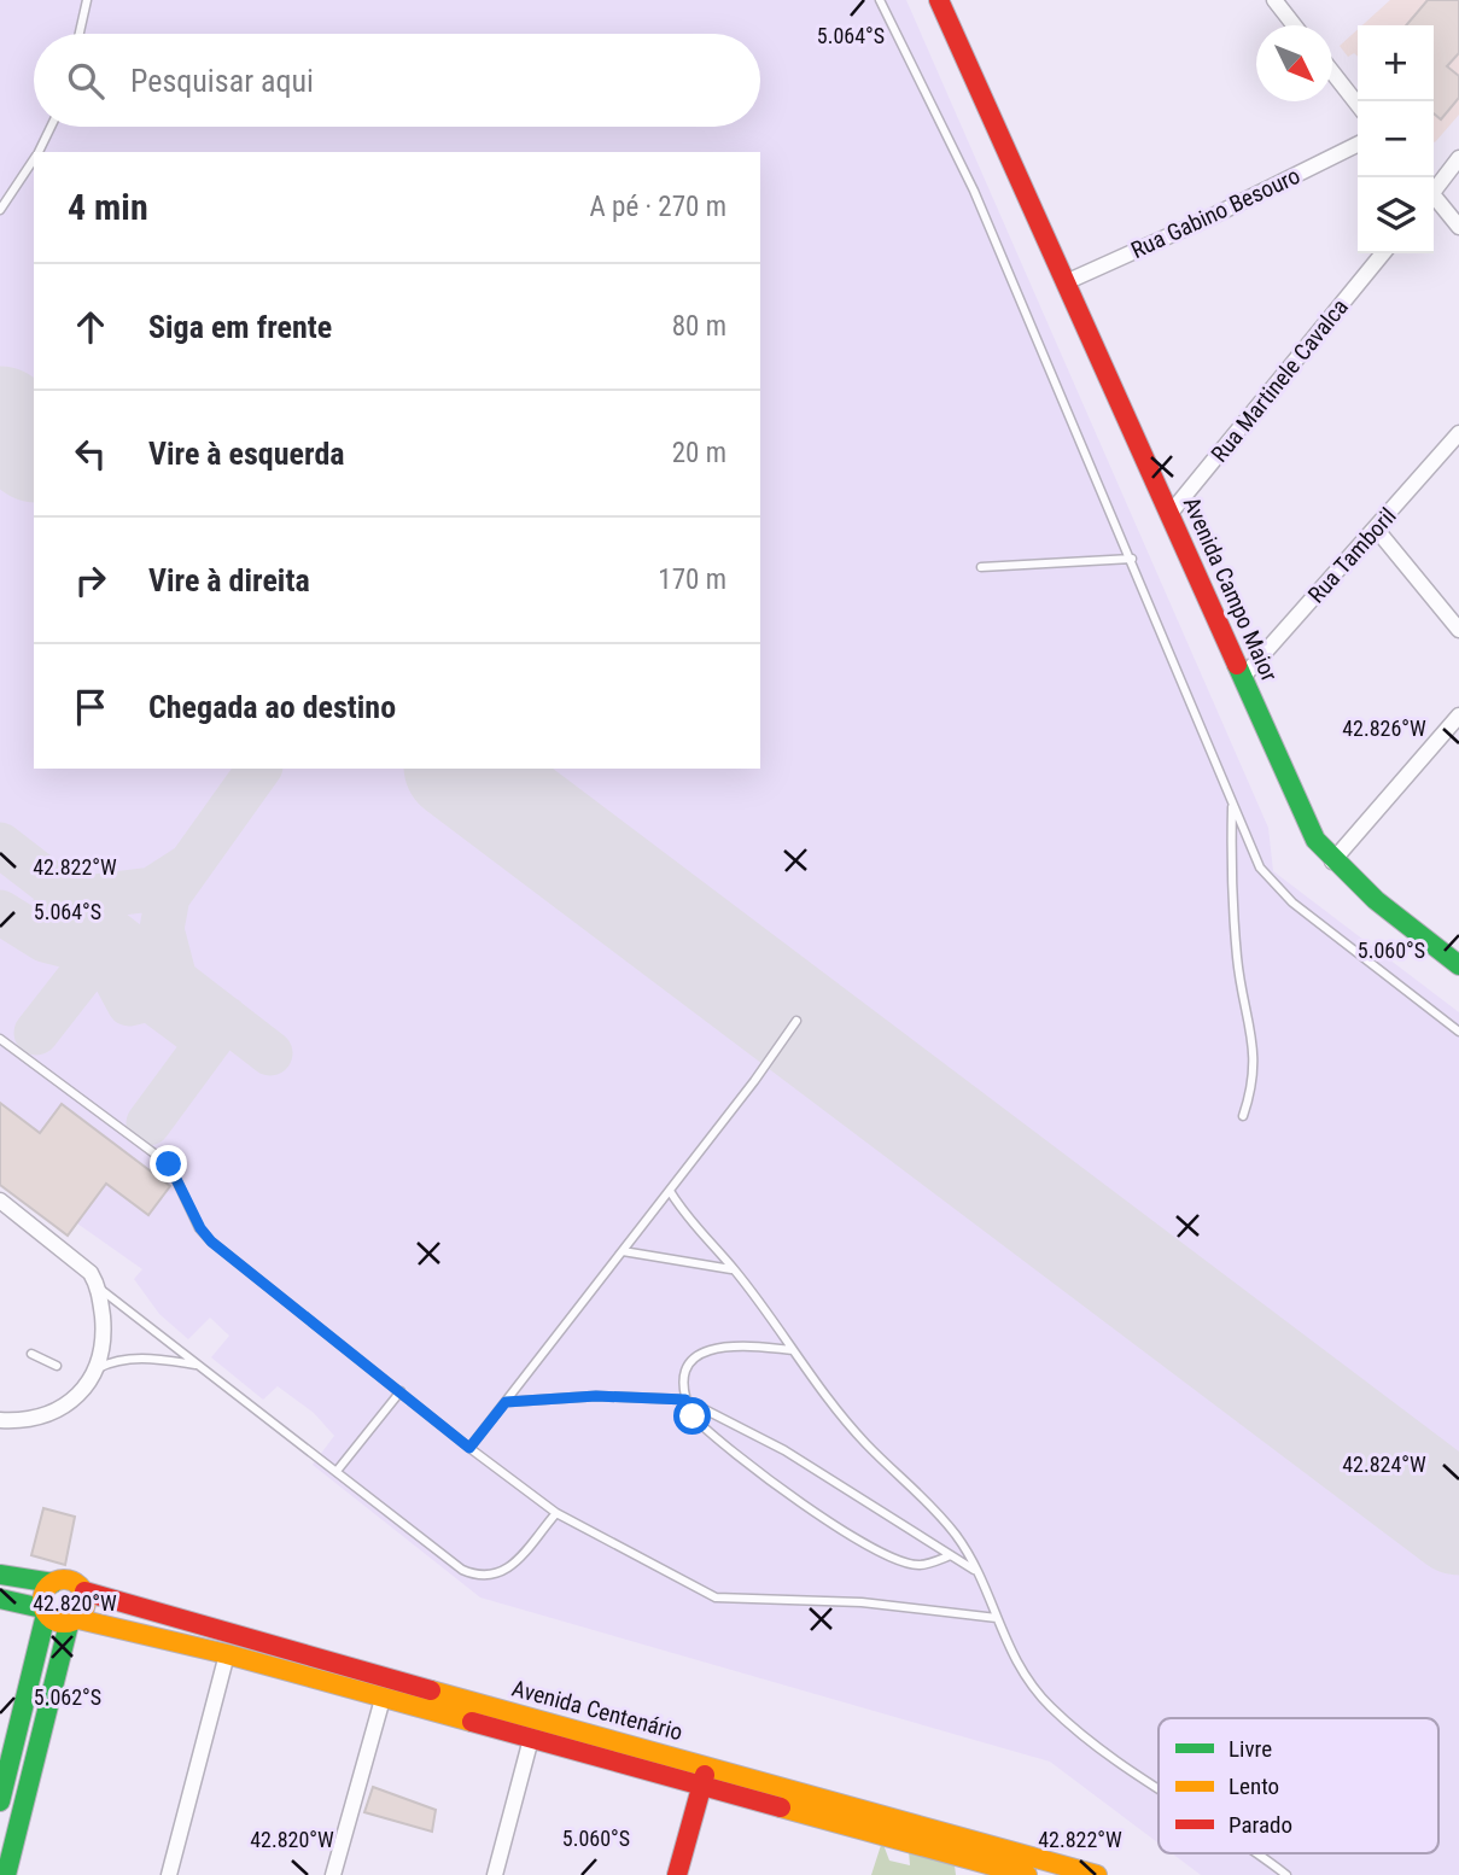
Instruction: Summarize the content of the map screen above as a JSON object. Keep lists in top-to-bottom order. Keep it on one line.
{"streets":{"main road":["Avenida Campo Maior","Avenida Centenário"],"street":["Rua Gabino Besouro","Rua Martinele Cavalca","Rua Tamboril"]},"crossings":[["Rua Gabino Besouro","Avenida Campo Maior"],["Rua Martinele Cavalca","Avenida Campo Maior"],["Rua Tamboril","Avenida Campo Maior"]],"legend":["Livre","Lento","Parado"],"north":"bottom right","page":{"map_buttons":["+","−"],"search":"Pesquisar aqui","heading":["4 min","A pé · 270 m"],"list":[["Siga em frente","80 m"],["Vire à esquerda","20 m"],["Vire à direita","170 m"],"Chegada ao destino"]},"coordinates":["5.064°S","42.826°W","42.822°W","5.060°S","42.824°W","42.820°W","5.062°S"]}
